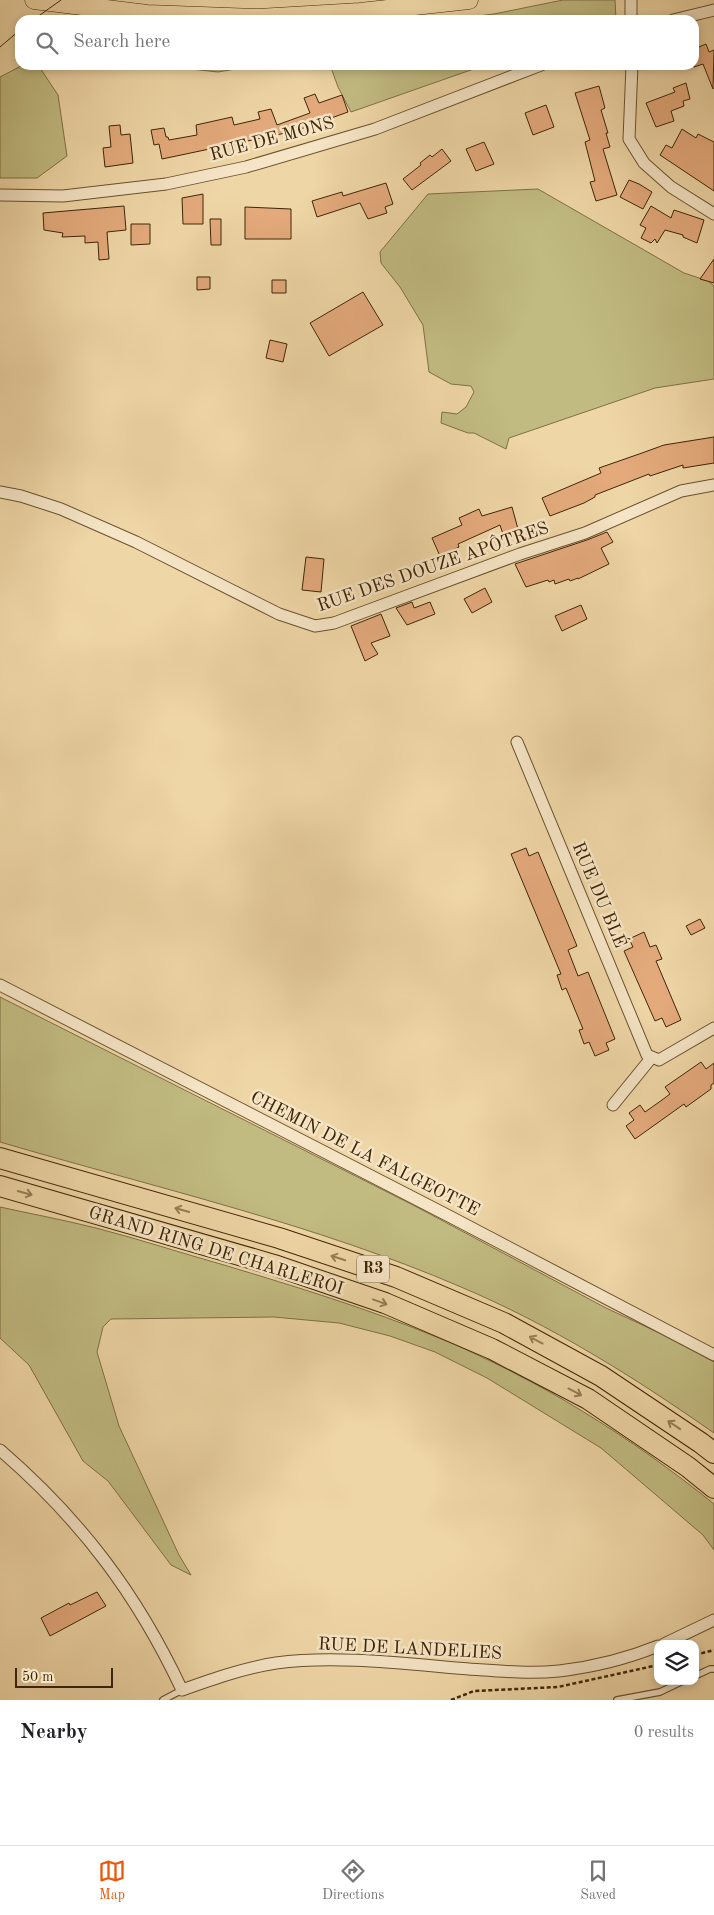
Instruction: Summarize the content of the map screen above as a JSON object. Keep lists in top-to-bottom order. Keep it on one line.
{"streets":{"highway":["GRAND RING DE CHARLEROI","R3"],"street":["RUE DE MONS","RUE DES DOUZE APÔTRES","RUE DU BLÉ","CHEMIN DE LA FALGEOTTE","RUE DE LANDELIES"]},"scale_bar":"50 m","page":{"search":"Search here","scale":"50 m","heading":["Nearby","0 results"],"nav":["Map","Directions","Saved"]}}
